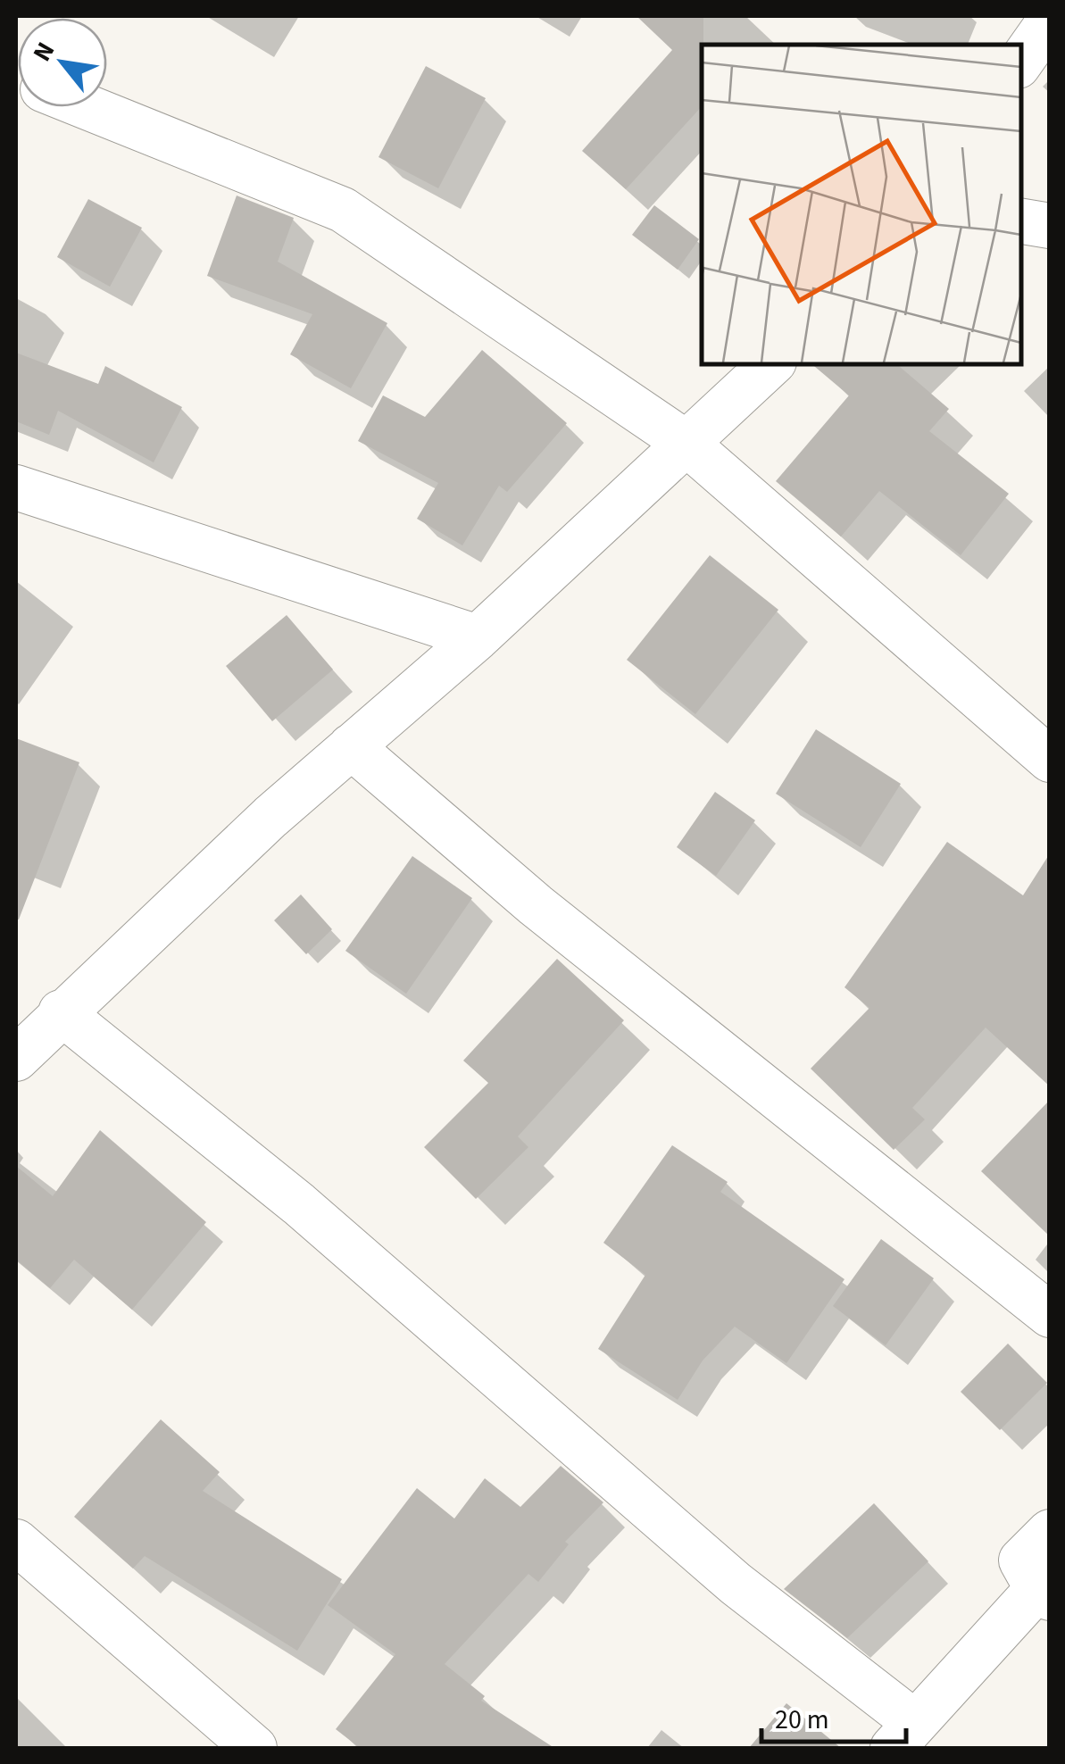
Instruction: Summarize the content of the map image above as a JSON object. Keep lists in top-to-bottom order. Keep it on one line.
{"scale_bar":"20 m","north":"top left"}
